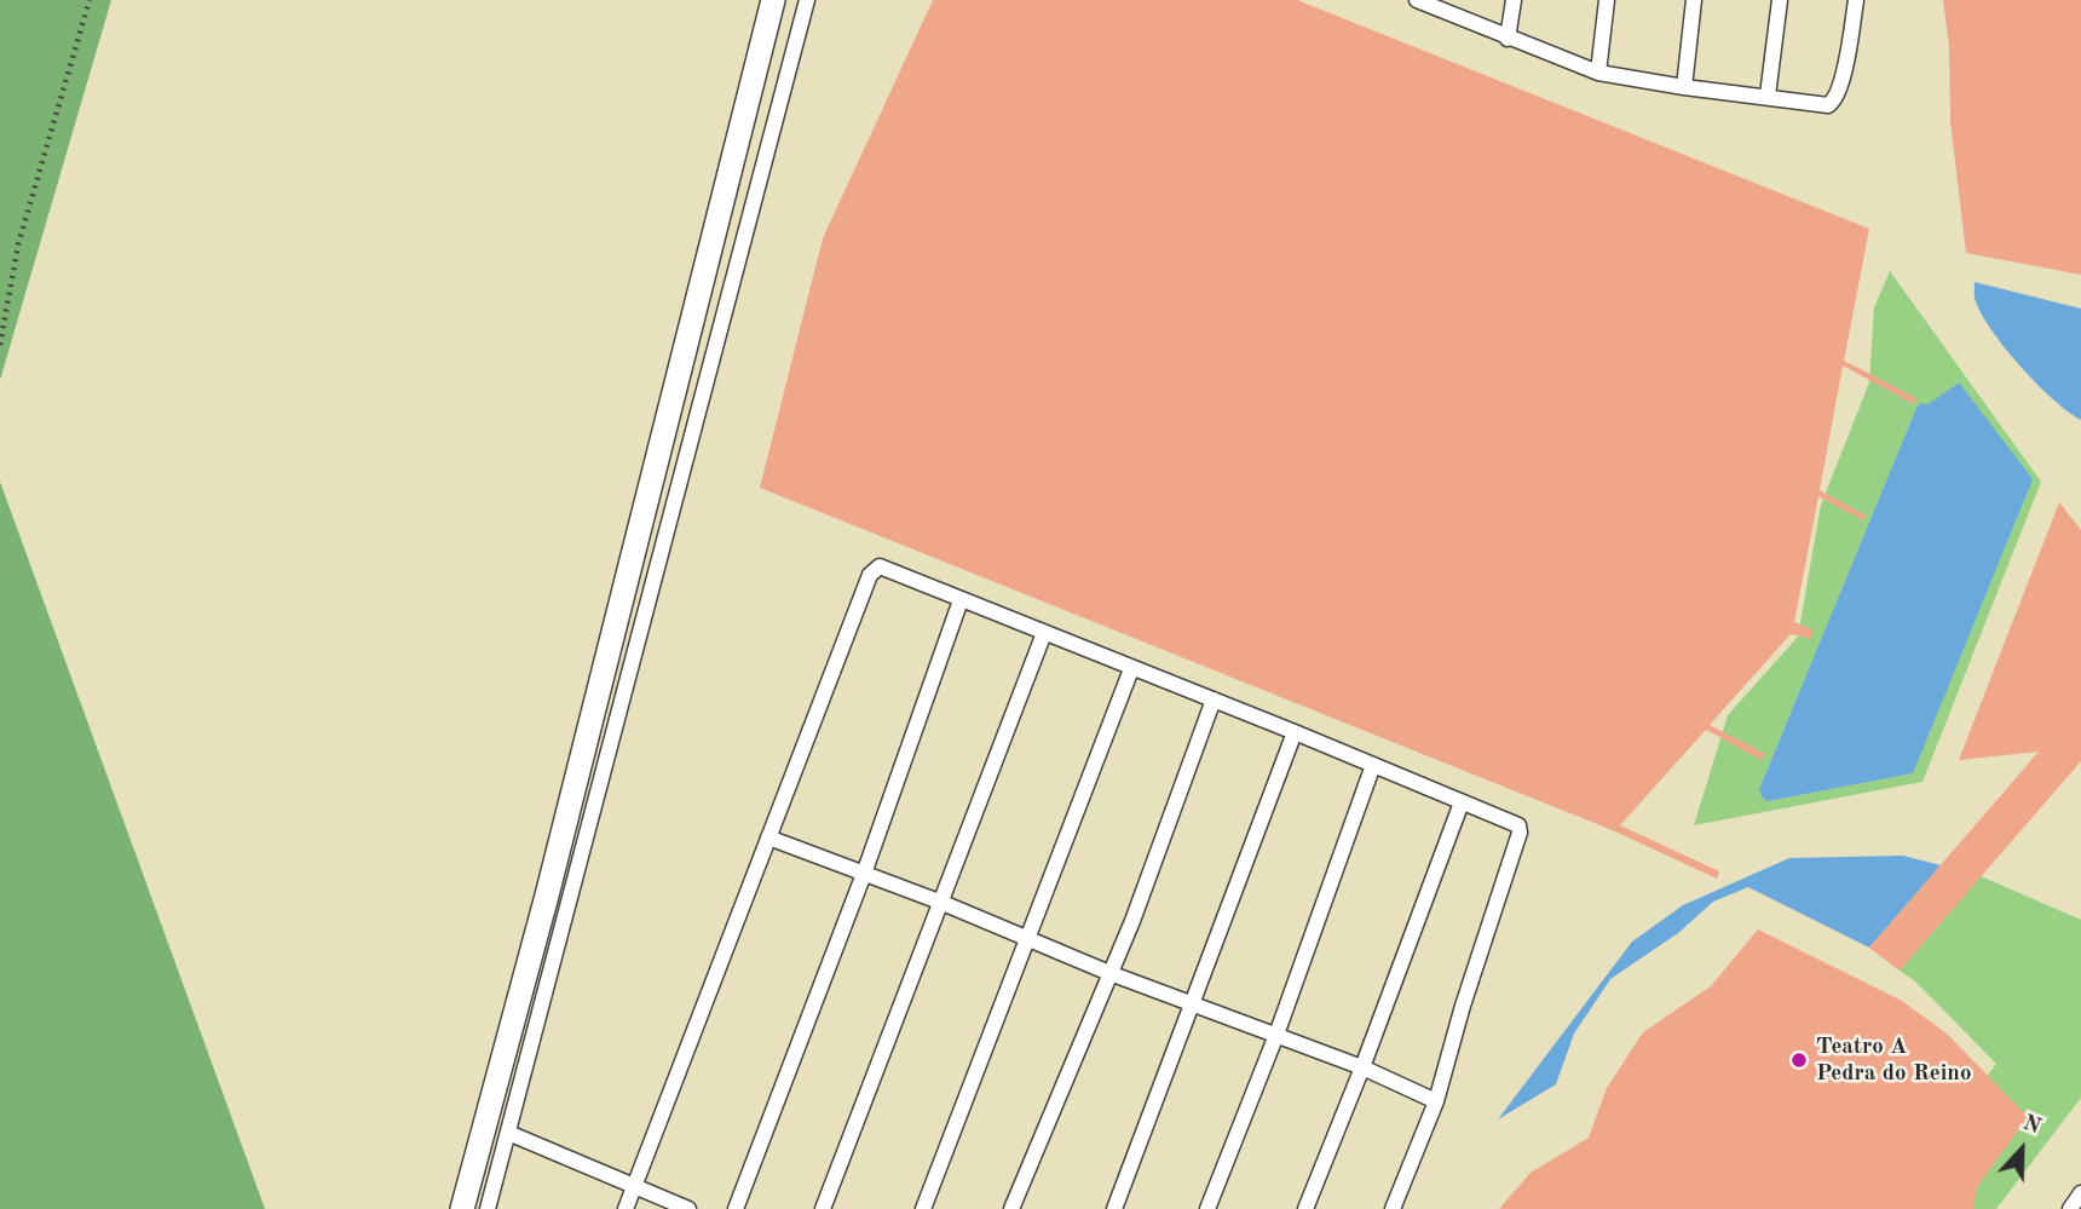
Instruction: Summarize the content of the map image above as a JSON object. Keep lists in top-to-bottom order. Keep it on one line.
{"places":["Teatro A Pedra do Reino"],"north":"top"}
